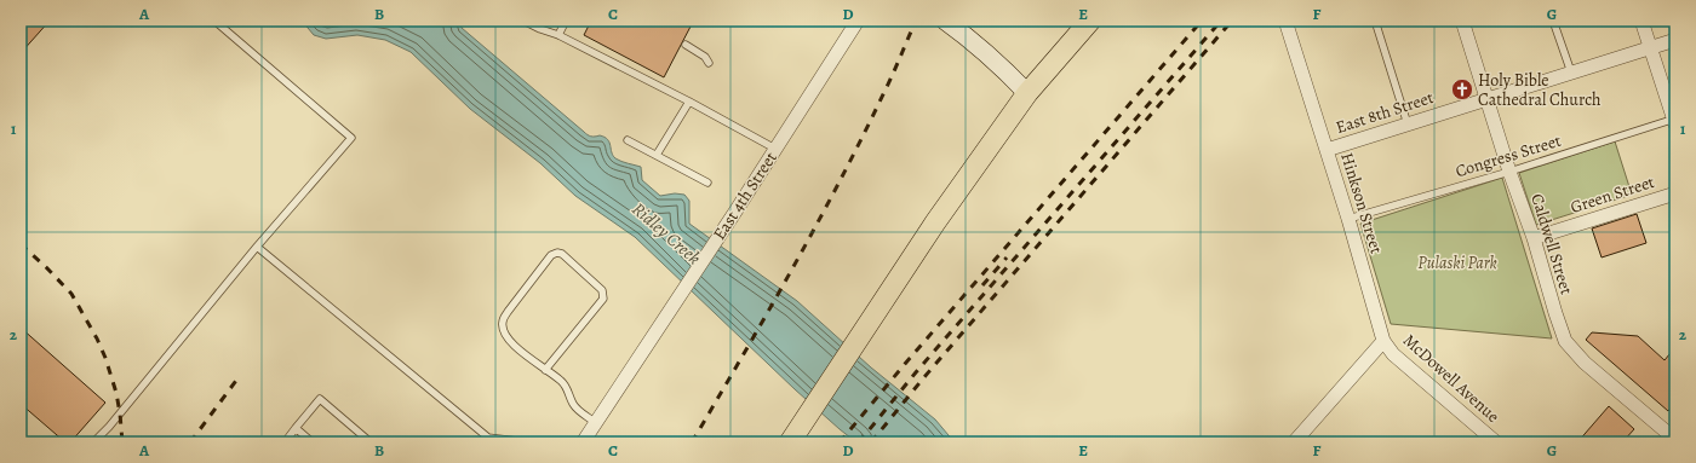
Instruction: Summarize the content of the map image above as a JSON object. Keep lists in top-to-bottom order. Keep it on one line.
{"streets":{"street":["East 8th Street","Green Street","East 4th Street","Hinkson Street","Caldwell Street","McDowell Avenue"],"lane":["Congress Street"]},"crossings":[["East 8th Street","Hinkson Street"],["East 8th Street","Caldwell Street"],["Congress Street","Hinkson Street"],["Congress Street","Caldwell Street"],["Green Street","Caldwell Street"],["Hinkson Street","McDowell Avenue"]],"water":["Ridley Creek"],"parks":["Pulaski Park"],"places":{"church":["Holy Bible Cathedral Church"]},"grid":{"columns":["A","B","C","D","E","F","G"],"rows":["1","2"]}}
